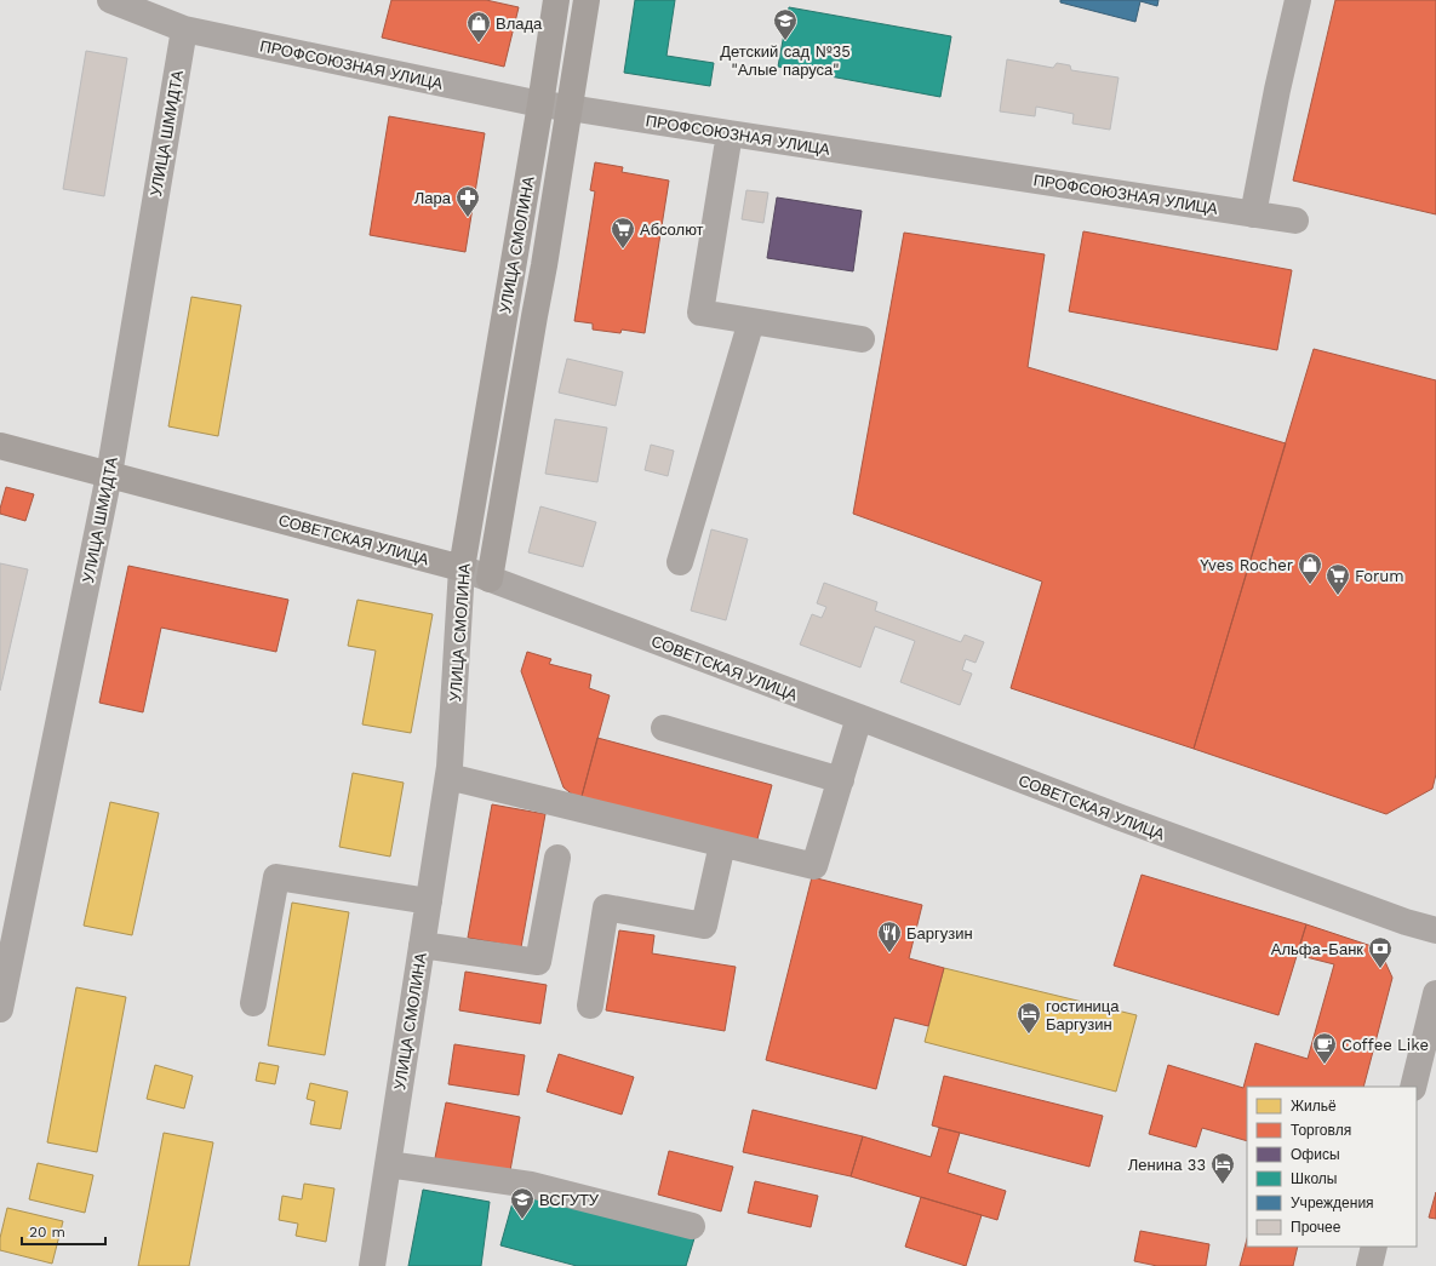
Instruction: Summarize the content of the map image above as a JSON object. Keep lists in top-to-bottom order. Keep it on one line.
{"streets":{"main road":["УЛИЦА СМОЛИНА","СОВЕТСКАЯ УЛИЦА"],"street":["ПРОФСОЮЗНАЯ УЛИЦА","УЛИЦА ШМИДТА"]},"crossings":[["ПРОФСОЮЗНАЯ УЛИЦА","УЛИЦА ШМИДТА"],["ПРОФСОЮЗНАЯ УЛИЦА","УЛИЦА СМОЛИНА"],["УЛИЦА ШМИДТА","СОВЕТСКАЯ УЛИЦА"],["УЛИЦА СМОЛИНА","СОВЕТСКАЯ УЛИЦА"]],"places":{"school or university":["Детский сад №35 \"Алые паруса\"","ВСГУТУ"],"shop":["Влада","Yves Rocher"],"pharmacy":["Лара"],"supermarket":["Абсолют","Forum"],"restaurant":["Баргузин"],"bank":["Альфа-Банк"],"hotel":["гостиница Баргузин","Ленина 33"],"cafe":["Coffee Like"]},"legend":["Жильё","Торговля","Офисы","Школы","Учреждения","Прочее"],"scale_bar":"20 m"}
